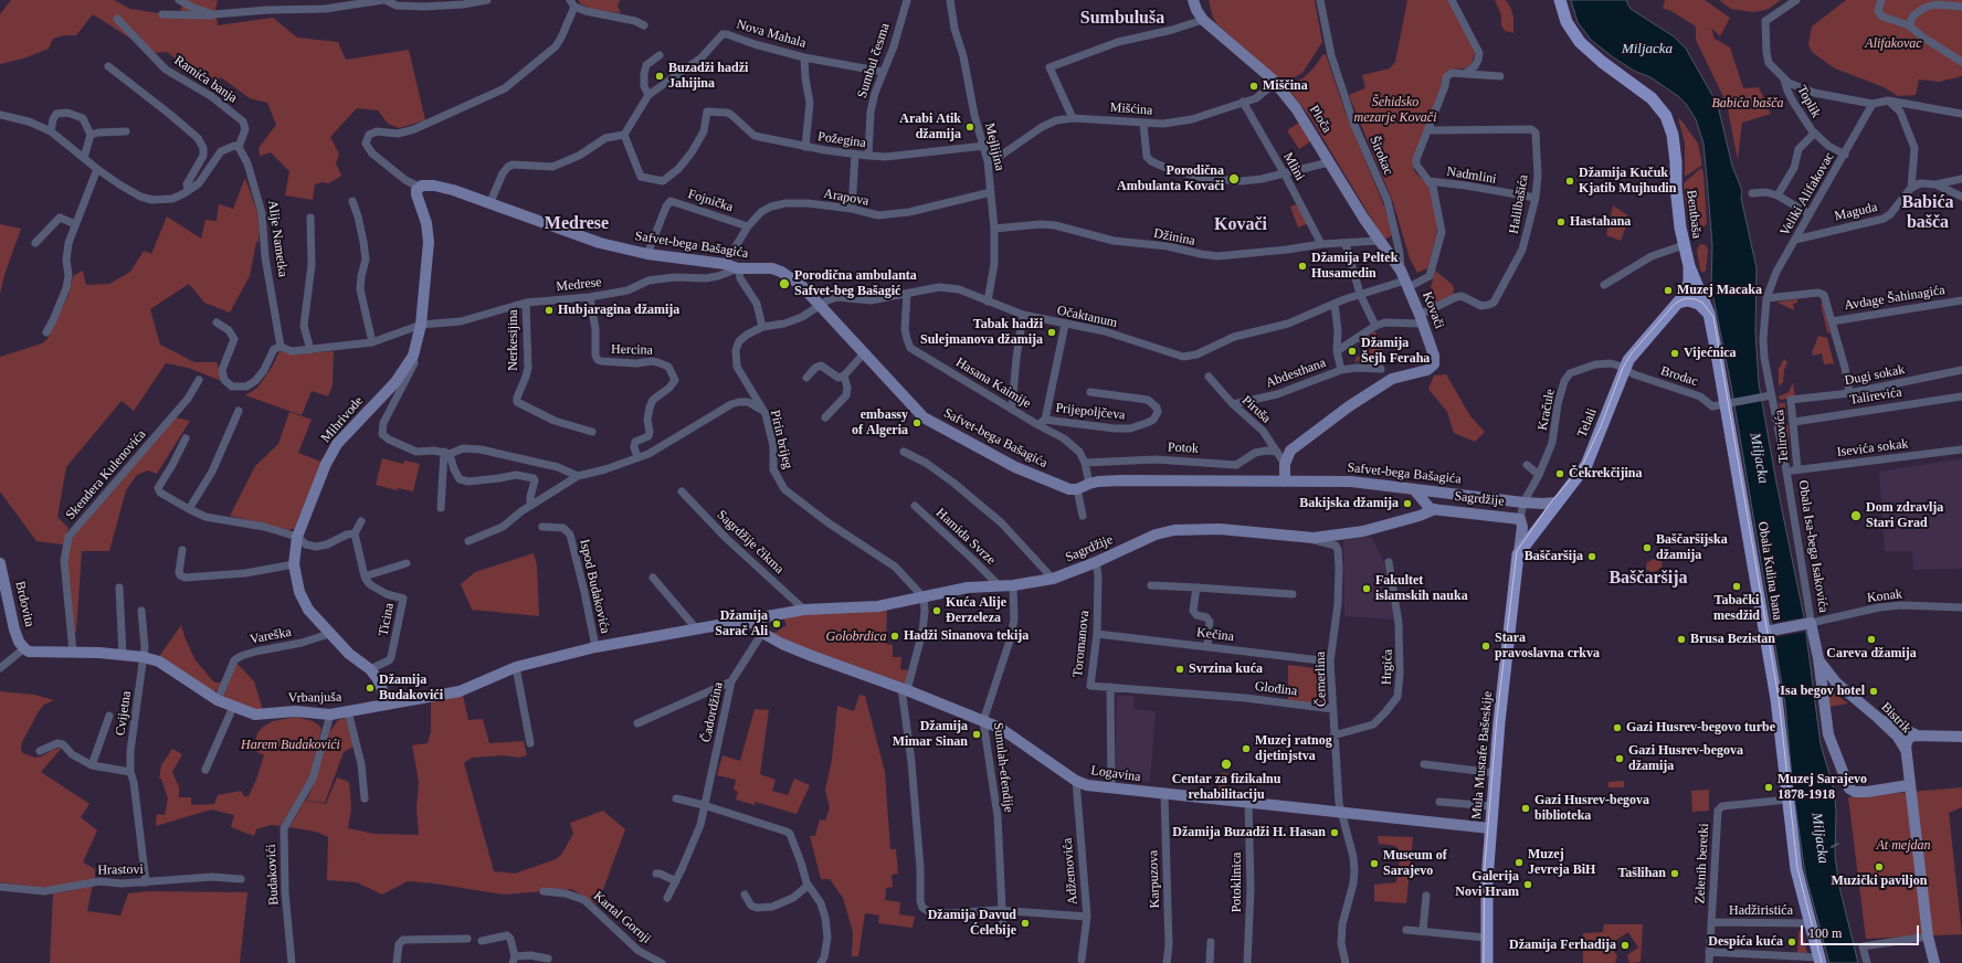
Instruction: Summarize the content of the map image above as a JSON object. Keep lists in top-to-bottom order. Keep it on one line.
{"streets":{"main road":["Bentbaša","Telali","Obala Kulina bana","Mula Mustafe Bašeskije"],"street":["Nova Mahala","Sumbul česma","Ramića banja","Toplik","Mišćina","Ploča","Požegina","Mejlijina","Širokac","Mlini","Nadmlini","Veliki Alifakovac","Arapova","Fojnička","Halilbašića","Maguda","Džinina","Alije Nametka","Safvet-bega Bašagića","Medrese","Avdage Šahinagića","Kovači","Očaktanum","Nerkesijina","Hercina","Abdesthana","Dugi sokak","Brodac","Hasana Kaimije","Talirevića","Piruša","Kračule","Prijepoljčeva","Mihrivode","Telirovića","Pirin brijeg","Potok","Isevića sokak","Skendera Kulenovića","Sagrdžije","Hamida Svrze","Sagrdžije čikma","Obala Isa-bega Isakovića","Ispod Budakovića","Konak","Brdovita","Ticina","Kečina","Vareška","Toromanova","Hrgića","Čemerlina","Glođina","Vrbanjuša","Čadordžina","Cvijetna","Bistrik","Sunulah-efendije","Logavina","Zelenih beretki","Hrastovi","Adžemovića","Budakovići","Karpuzova","Potoklinica","Hadžiristića","Kartal Gornji"]},"crossings":[["Nova Mahala","Sumbul česma"],["Sumbul česma","Požegina"],["Ramića banja","Alije Nametka"],["Toplik","Veliki Alifakovac"],["Mišćina","Ploča"],["Mišćina","Mejlijina"],["Mišćina","Mlini"],["Ploča","Širokac"],["Ploča","Džinina"],["Ploča","Kovači"],["Ploča","Očaktanum"],["Požegina","Mejlijina"],["Mejlijina","Arapova"],["Mejlijina","Džinina"],["Mejlijina","Očaktanum"],["Širokac","Kovači"],["Širokac","Očaktanum"],["Mlini","Džinina"],["Nadmlini","Halilbašića"],["Nadmlini","Očaktanum"],["Veliki Alifakovac","Maguda"],["Veliki Alifakovac","Avdage Šahinagića"],["Veliki Alifakovac","Obala Isa-bega Isakovića"],["Arapova","Fojnička"],["Arapova","Safvet-bega Bašagića"],["Fojnička","Safvet-bega Bašagića"],["Halilbašića","Kovači"],["Halilbašića","Očaktanum"],["Halilbašića","Abdesthana"],["Bentbaša","Telali"],["Bentbaša","Obala Kulina bana"],["Safvet-bega Bašagića","Medrese"],["Safvet-bega Bašagića","Očaktanum"],["Safvet-bega Bašagića","Hasana Kaimije"],["Safvet-bega Bašagića","Kračule"],["Safvet-bega Bašagića","Telali"],["Safvet-bega Bašagića","Sagrdžije"],["Medrese","Nerkesijina"],["Medrese","Hercina"],["Medrese","Mihrivode"],["Avdage Šahinagića","Dugi sokak"],["Avdage Šahinagića","Obala Isa-bega Isakovića"],["Kovači","Očaktanum"],["Kovači","Abdesthana"],["Kovači","Piruša"],["Očaktanum","Hasana Kaimije"],["Očaktanum","Prijepoljčeva"],["Očaktanum","Pirin brijeg"],["Abdesthana","Piruša"],["Dugi sokak","Telirovića"],["Brodac","Kračule"],["Brodac","Telali"],["Brodac","Obala Isa-bega Isakovića"],["Brodac","Obala Kulina bana"],["Hasana Kaimije","Prijepoljčeva"],["Hasana Kaimije","Potok"],["Talirevića","Telirovića"],["Piruša","Potok"],["Kračule","Telali"],["Kračule","Sagrdžije"],["Mihrivode","Ticina"],["Mihrivode","Vareška"],["Mihrivode","Vrbanjuša"],["Telali","Sagrdžije"],["Telali","Mula Mustafe Bašeskije"],["Telirovića","Isevića sokak"],["Pirin brijeg","Sagrdžije"],["Isevića sokak","Obala Isa-bega Isakovića"],["Skendera Kulenovića","Vrbanjuša"],["Sagrdžije","Hamida Svrze"],["Sagrdžije","Sagrdžije čikma"],["Sagrdžije","Toromanova"],["Sagrdžije","Čemerlina"],["Sagrdžije","Vrbanjuša"],["Sagrdžije","Mula Mustafe Bašeskije"],["Sagrdžije","Sunulah-efendije"],["Sagrdžije","Logavina"],["Obala Isa-bega Isakovića","Konak"],["Obala Isa-bega Isakovića","Bistrik"],["Obala Kulina bana","Zelenih beretki"],["Obala Kulina bana","Hadžiristića"],["Ispod Budakovića","Vrbanjuša"],["Brdovita","Vrbanjuša"],["Kečina","Toromanova"],["Kečina","Čemerlina"],["Vareška","Vrbanjuša"],["Toromanova","Glođina"],["Hrgića","Čemerlina"],["Čemerlina","Glođina"],["Čemerlina","Logavina"],["Vrbanjuša","Cvijetna"],["Vrbanjuša","Logavina"],["Vrbanjuša","Budakovići"],["Čadordžina","Logavina"],["Cvijetna","Hrastovi"],["Mula Mustafe Bašeskije","Logavina"],["Sunulah-efendije","Logavina"],["Logavina","Adžemovića"],["Logavina","Karpuzova"],["Logavina","Potoklinica"],["Zelenih beretki","Hadžiristića"]],"districts":["Sumbuluša","Babića bašča","Medrese","Kovači","Baščaršija"],"water":["Miljacka"],"parks":["Alifakovac","Šehidsko mezarje Kovači","Babića bašča","Golobrdica","Harem Budakovići","At mejdan"],"places":["Buzadži hadži Jahijina","Miščina","Arabi Atik džamija","Porodična Ambulanta Kovači","Džamija Kučuk Kjatib Mujhudin","Hastahana","Džamija Peltek Husamedin","Porodična ambulanta Safvet-beg Bašagić","Muzej Macaka","Hubjaragina džamija","Tabak hadži Sulejmanova džamija","Džamija Šejh Feraha","Vijećnica","embassy of Algeria","Čekrekčijina","Bakijska džamija","Dom zdravlja Stari Grad","Baščaršijska džamija","Baščaršija","Tabački mesdžid","Fakultet islamskih nauka","Kuća Alije Đerzeleza","Džamija Sarač Ali","Hadži Sinanova tekija","Brusa Bezistan","Careva džamija","Stara pravoslavna crkva","Svrzina kuća","Džamija Budakovići","Isa begov hotel","Gazi Husrev-begovo turbe","Džamija Mimar Sinan","Muzej ratnog djetinjstva","Gazi Husrev-begova džamija","Centar za fizikalnu rehabilitaciju","Muzej Sarajevo 1878-1918","Gazi Husrev-begova biblioteka","Džamija Buzadži H. Hasan","Muzej Jevreja BiH","Museum of Sarajevo","Muzički paviljon","Tašlihan","Galerija Novi Hram","Džamija Davud Ćelebije","Despića kuća","Džamija Ferhadija"],"scale_bar":"100 m"}
